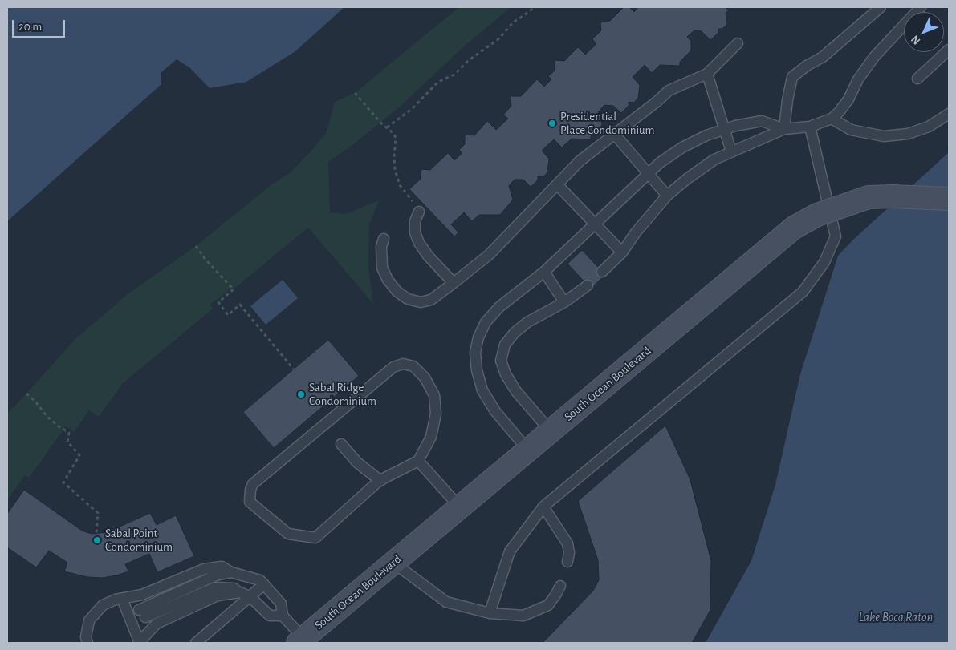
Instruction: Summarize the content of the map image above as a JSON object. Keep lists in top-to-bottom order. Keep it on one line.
{"streets":{"main road":["South Ocean Boulevard"]},"water":["Lake Boca Raton"],"places":["Presidential Place Condominium","Sabal Ridge Condominium","Sabal Point Condominium"],"scale_bar":"20 m","north":"bottom left"}
